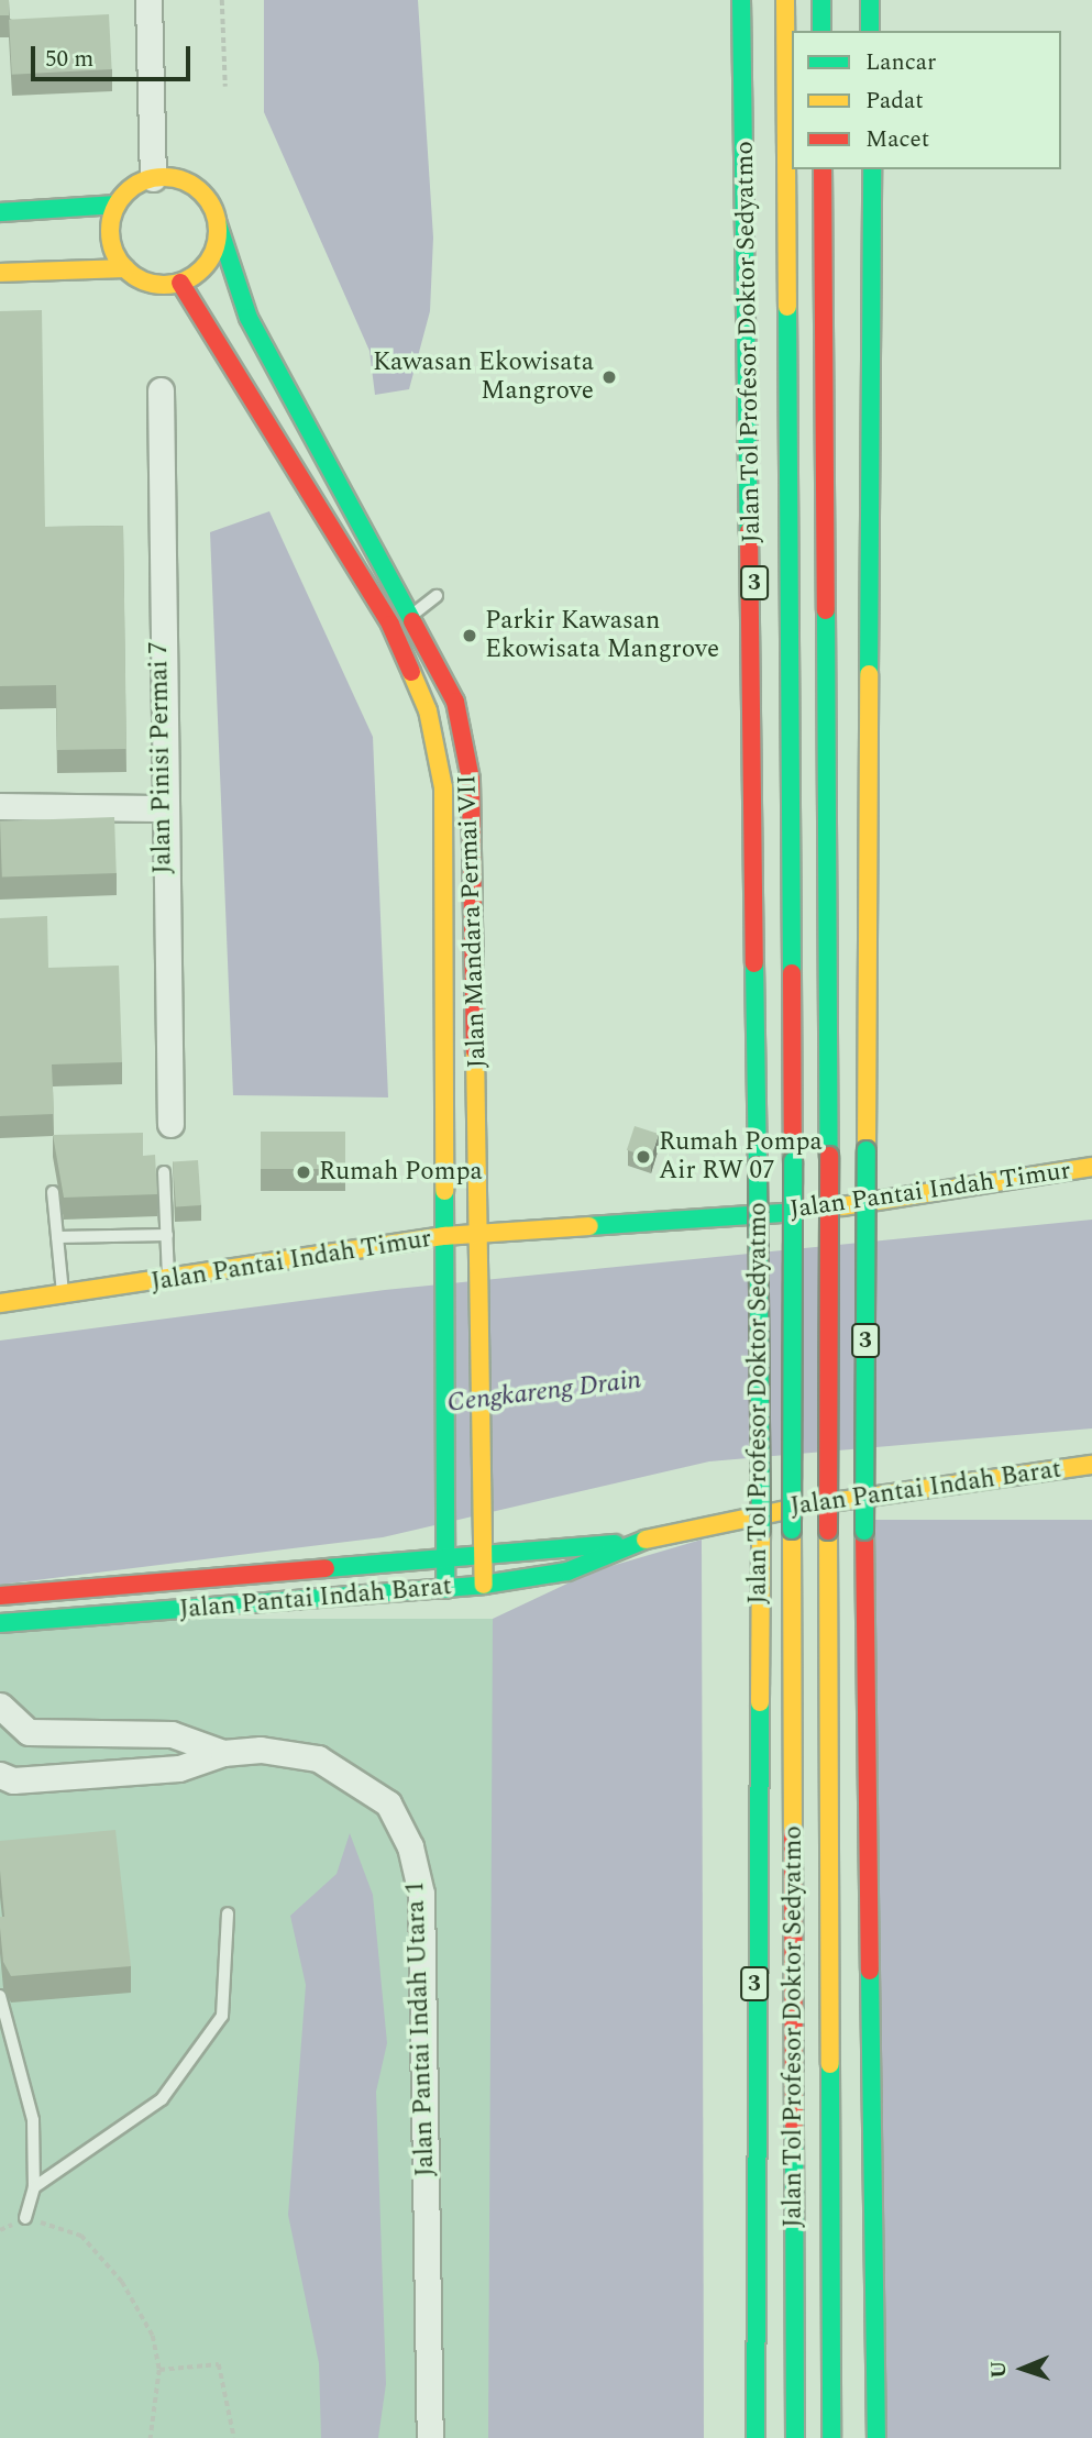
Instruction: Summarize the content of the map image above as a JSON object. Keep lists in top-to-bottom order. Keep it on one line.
{"streets":{"main road":["Jalan Tol Profesor Doktor Sedyatmo","3","Jalan Mandara Permai VII","Jalan Pantai Indah Timur","Jalan Pantai Indah Barat"],"street":["Jalan Pinisi Permai 7","Jalan Pantai Indah Utara 1"]},"crossings":[["Jalan Mandara Permai VII","Jalan Pantai Indah Timur"],["Jalan Mandara Permai VII","Jalan Pantai Indah Barat"]],"water":["Cengkareng Drain"],"places":["Kawasan Ekowisata Mangrove","Parkir Kawasan Ekowisata Mangrove","Rumah Pompa Air RW 07","Rumah Pompa"],"legend":["Lancar","Padat","Macet"],"scale_bar":"50 m","north":"left"}
